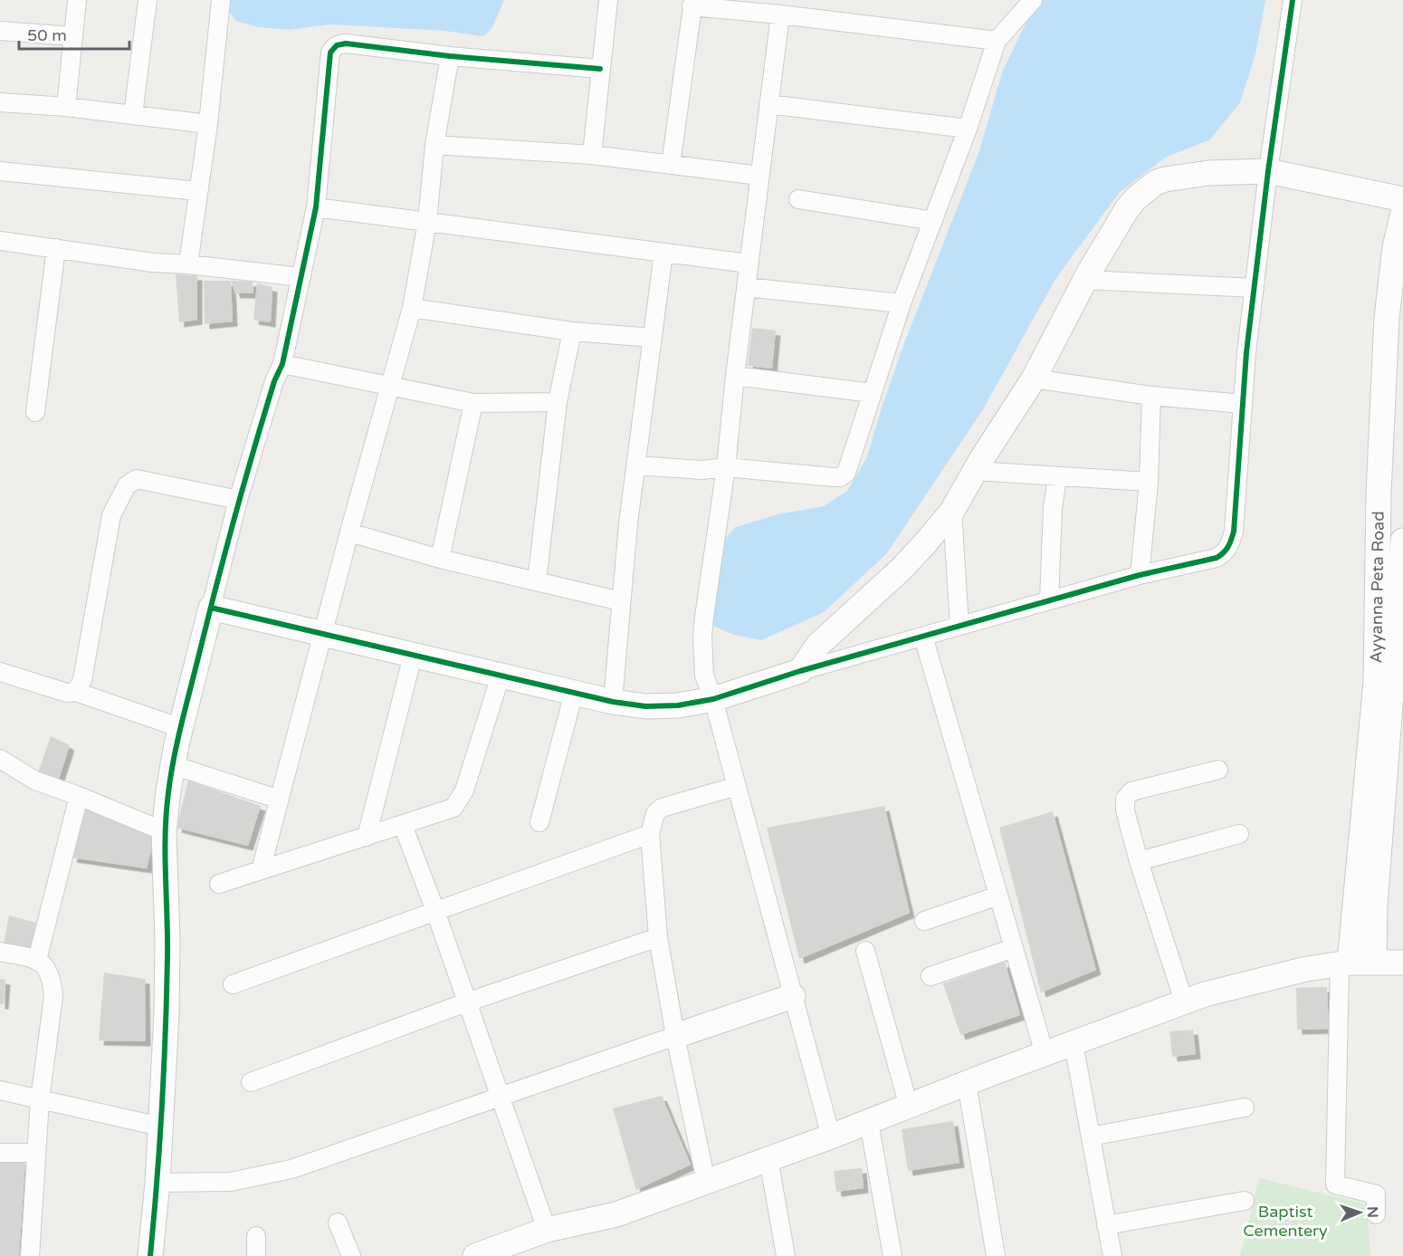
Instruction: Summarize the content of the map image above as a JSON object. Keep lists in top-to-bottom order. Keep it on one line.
{"streets":{"street":["Ayyanna Peta Road"]},"parks":["Baptist Cementery"],"scale_bar":"50 m","north":"right"}
